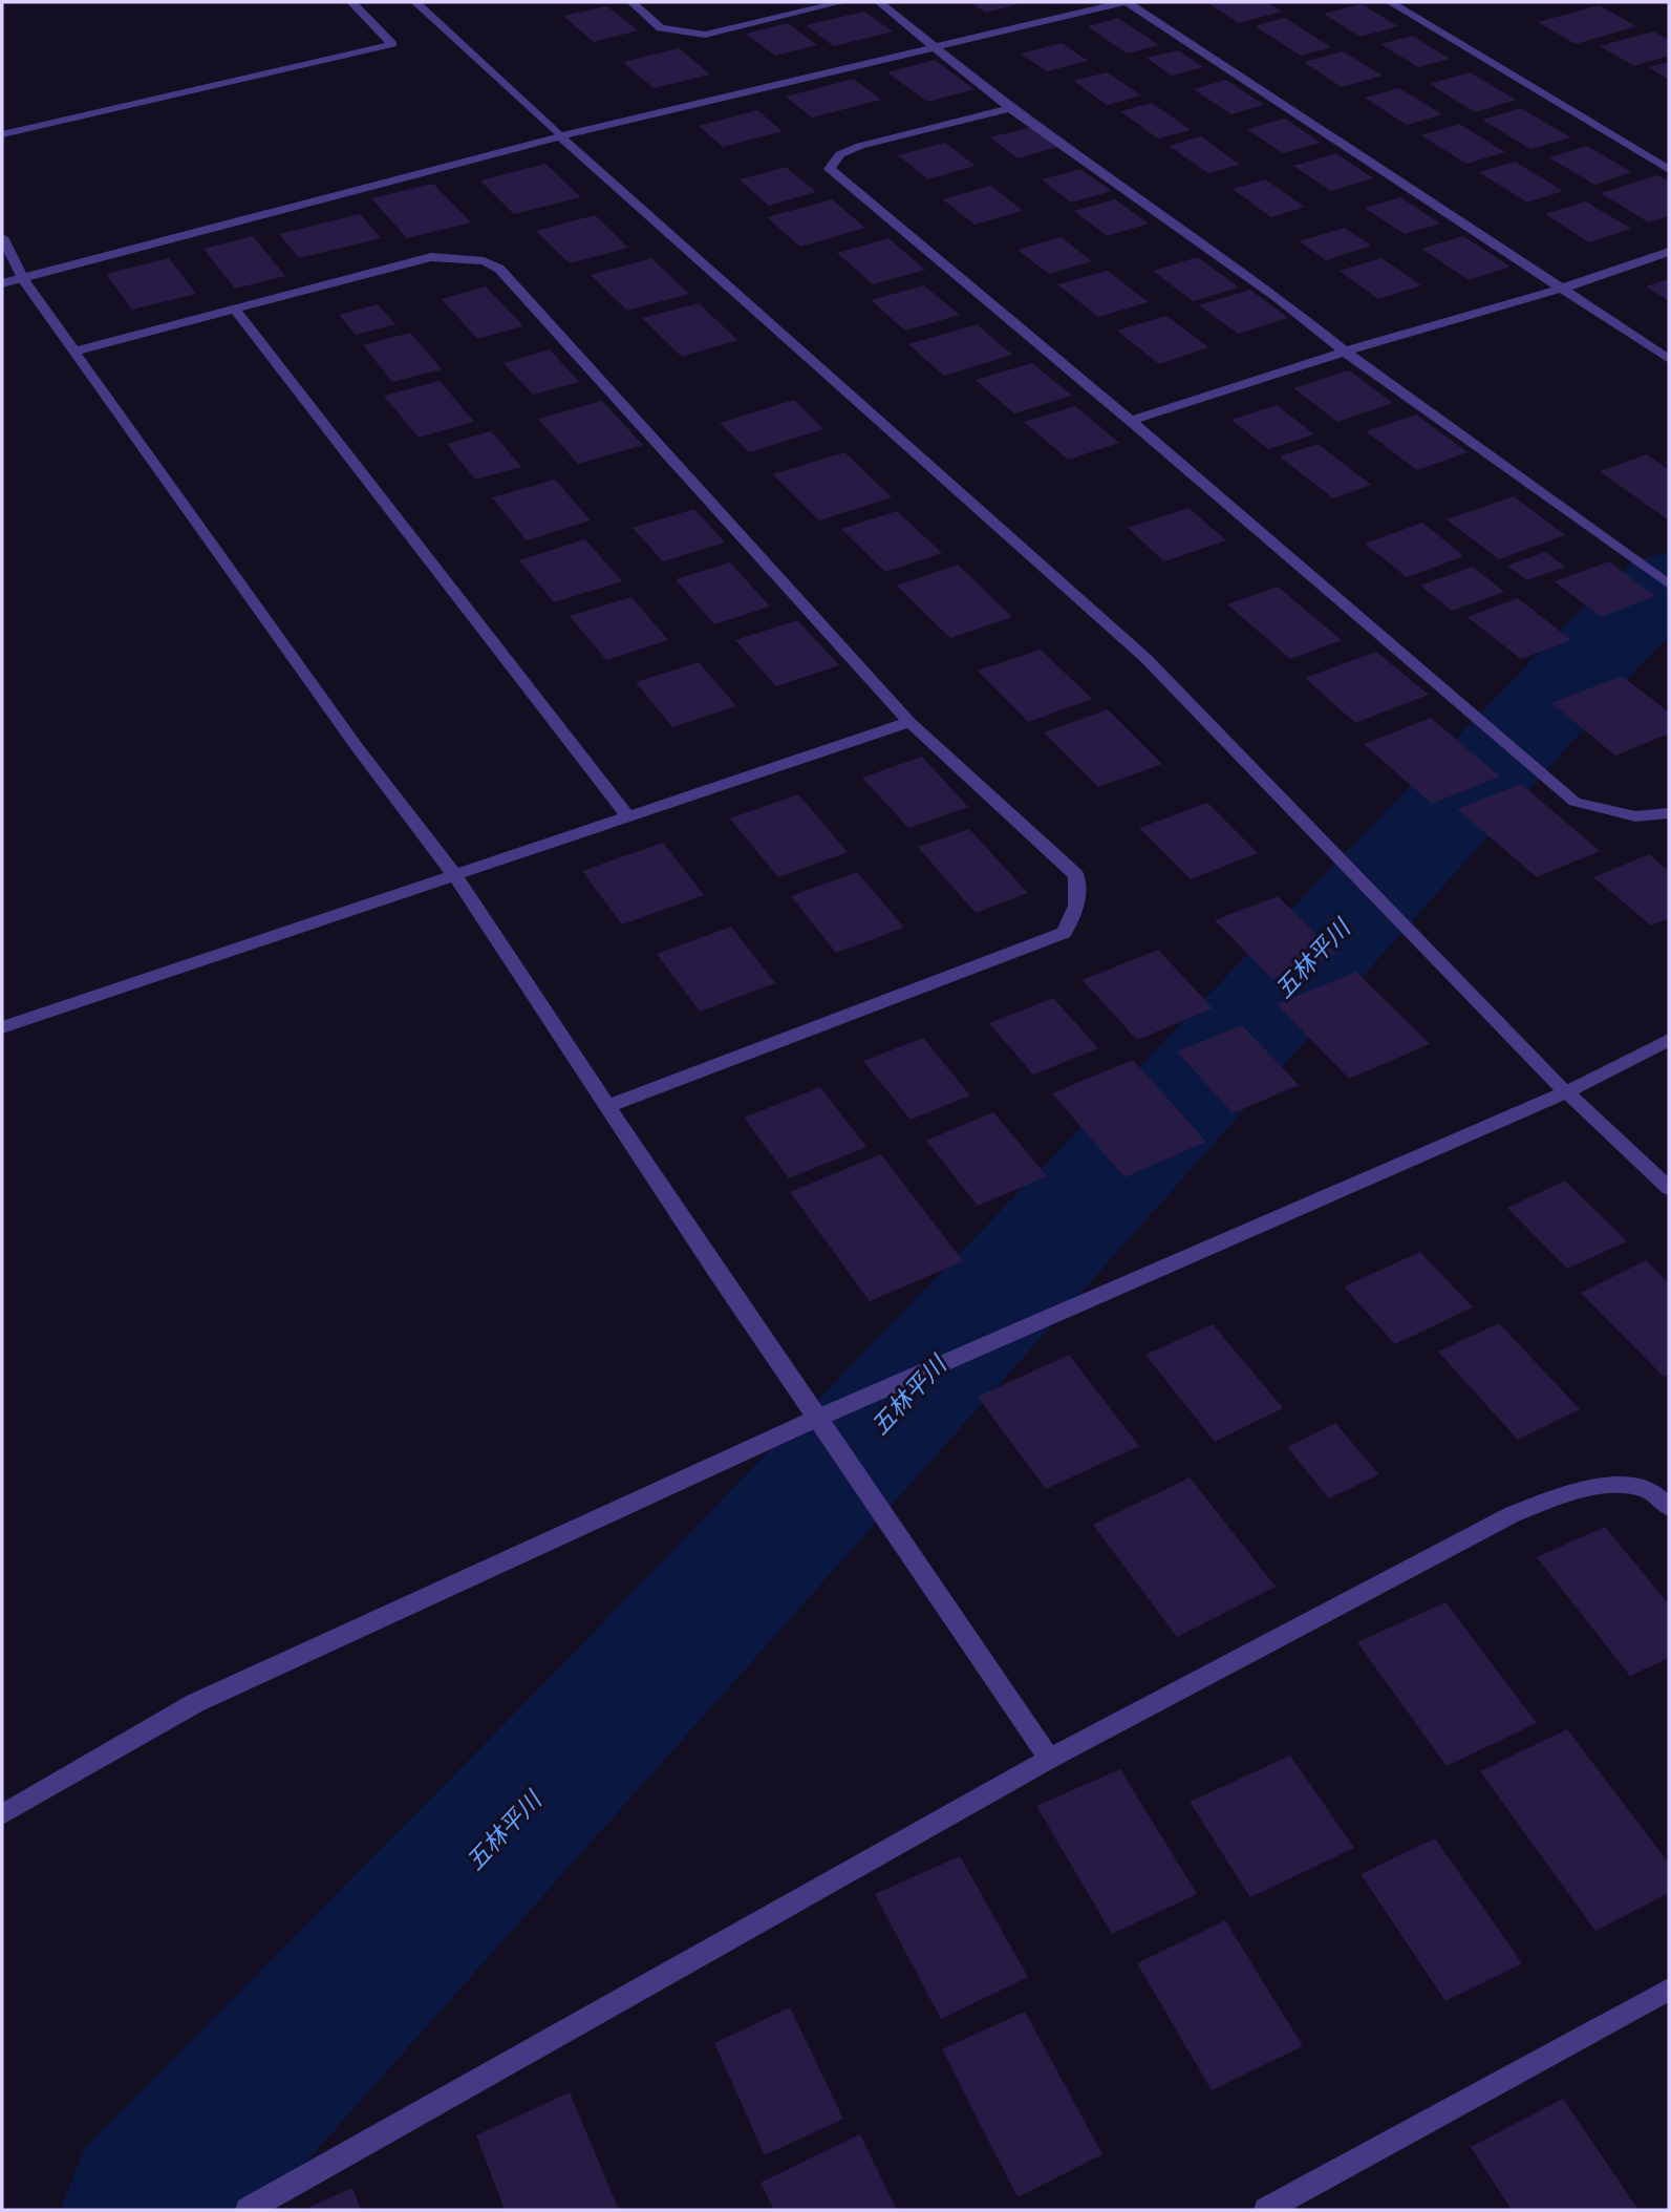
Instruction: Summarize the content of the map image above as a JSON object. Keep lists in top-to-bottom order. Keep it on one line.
{"water":["五林平川"]}
